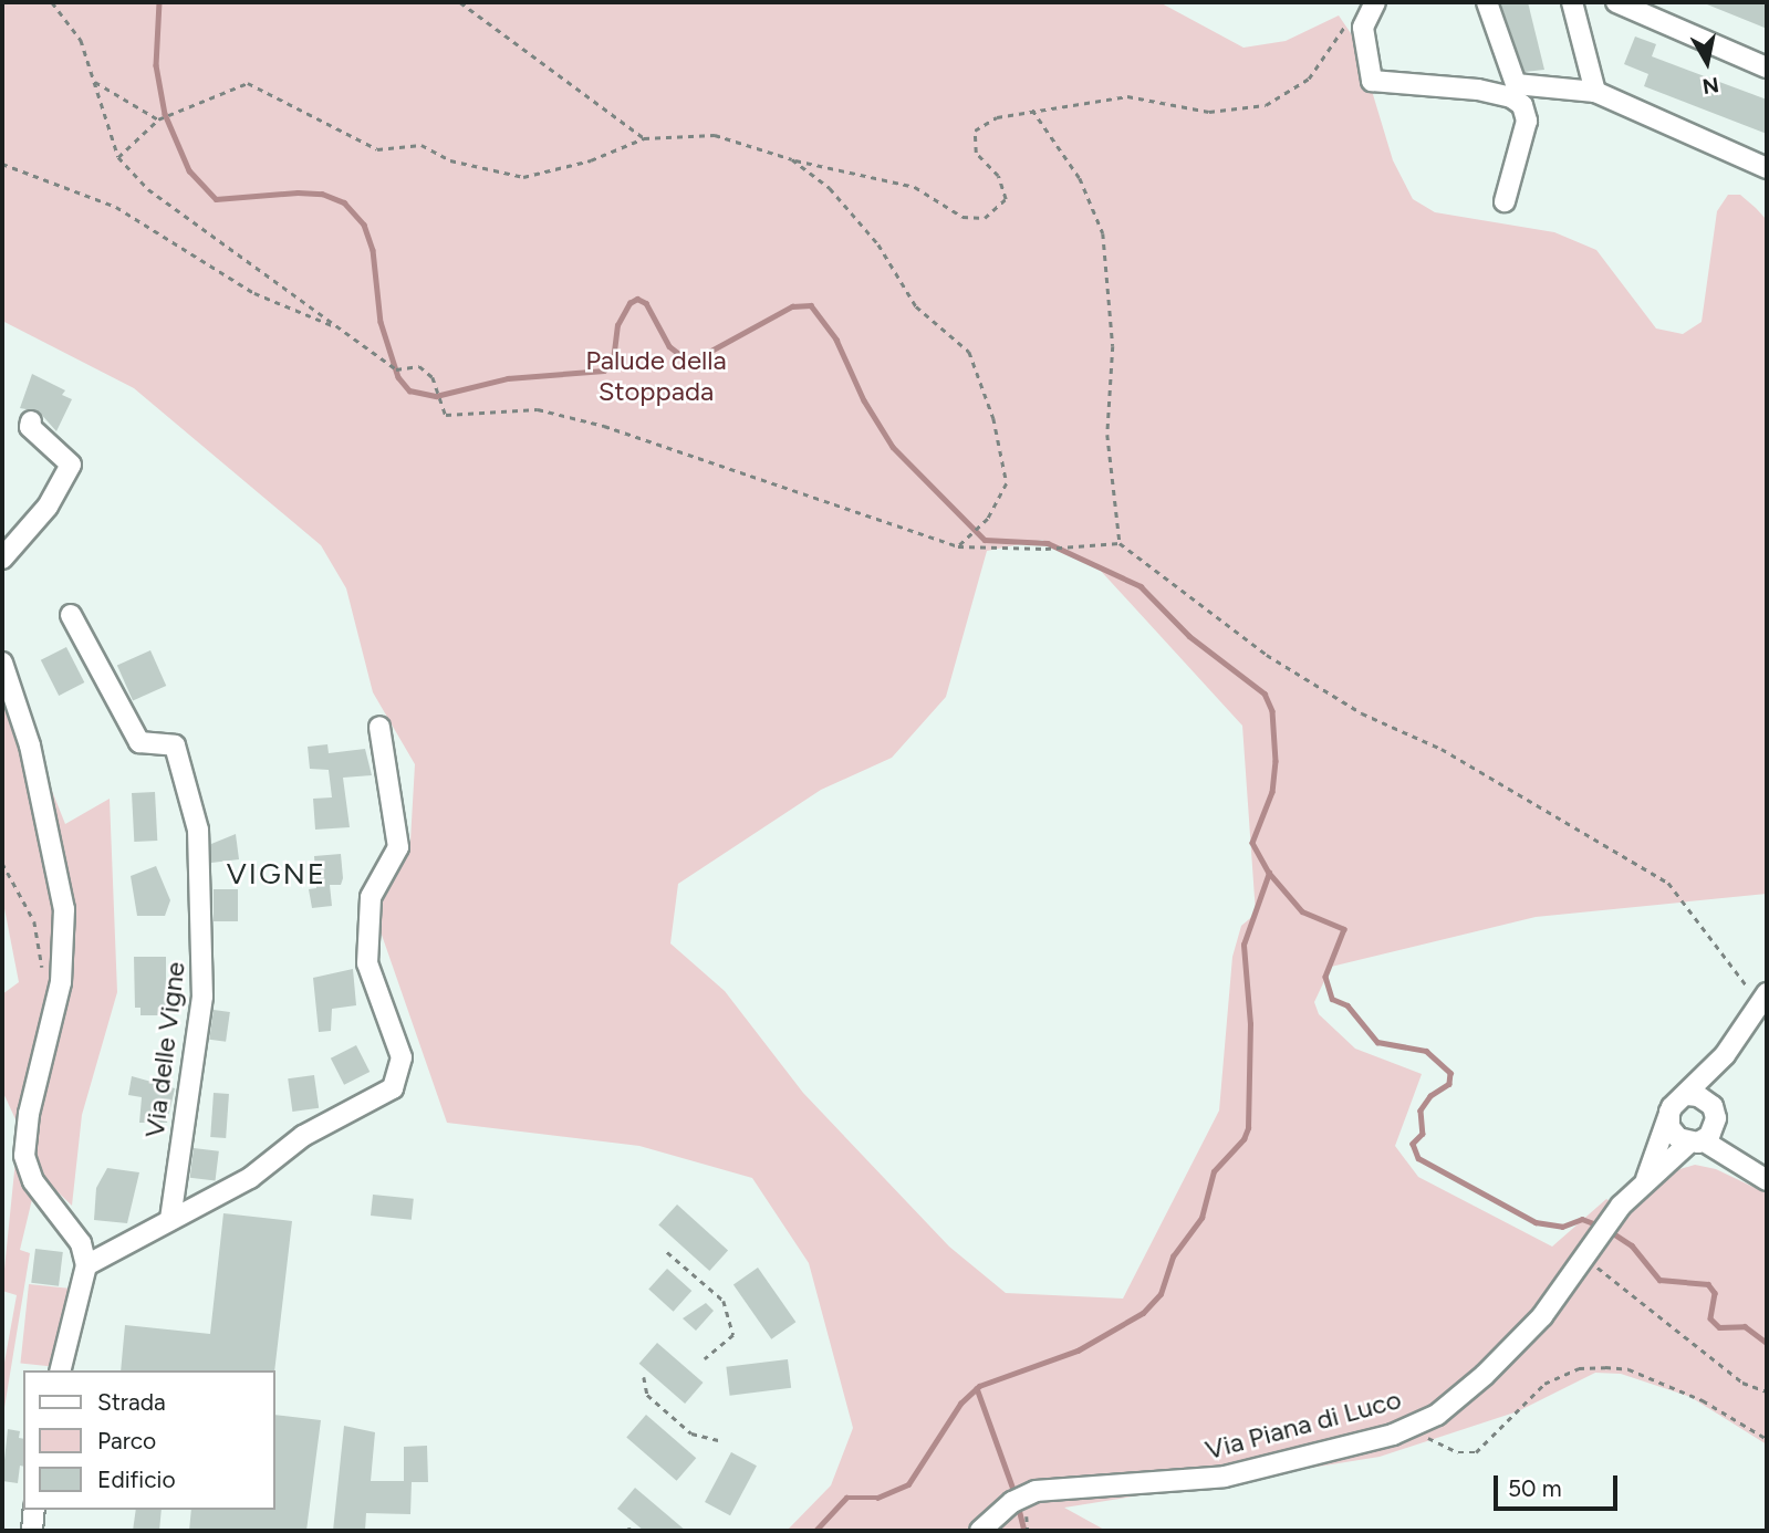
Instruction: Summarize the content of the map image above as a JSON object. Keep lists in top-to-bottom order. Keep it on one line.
{"streets":{"street":["Via delle Vigne","Via Piana di Luco"]},"districts":["VIGNE"],"parks":["Palude della Stoppada"],"legend":["Strada","Parco","Edificio"],"scale_bar":"50 m","north":"bottom"}
